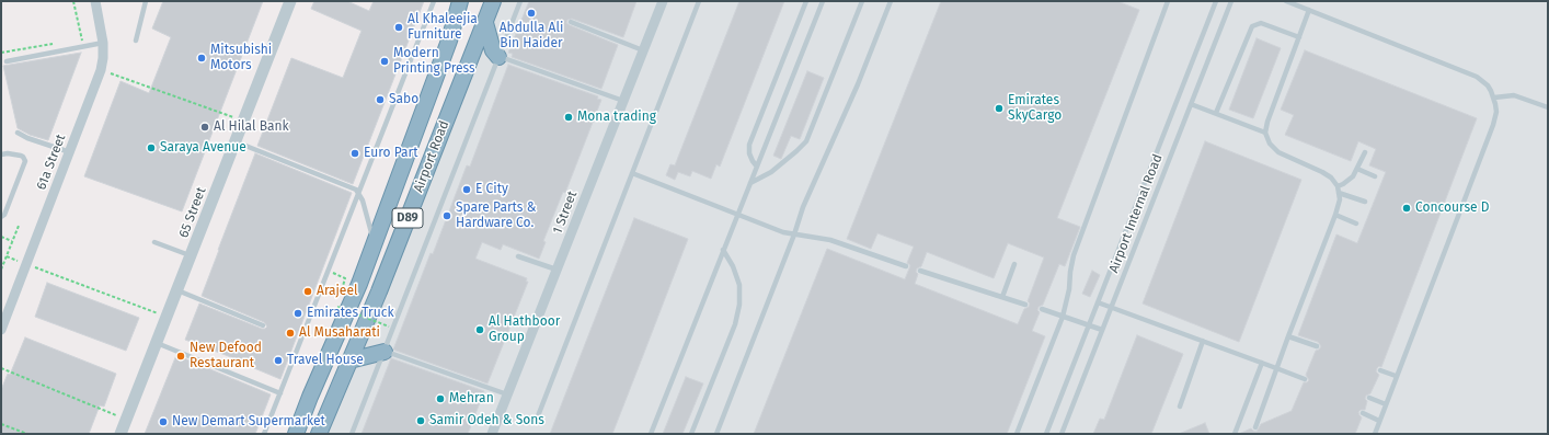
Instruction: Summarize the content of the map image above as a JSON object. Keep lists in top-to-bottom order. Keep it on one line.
{"streets":{"highway":["Airport Road","D89"],"street":["61a Street","65 Street","1 Street"],"lane":["Airport Internal Road"]},"places":["Abdulla Ali Bin Haider","Al Khaleejia Furniture","Mitsubishi Motors","Modern Printing Press","Sabo","Emirates SkyCargo","Mona trading","Al Hilal Bank","Saraya Avenue","Euro Part","E City","Concourse D","Spare Parts & Hardware Co.","Arajeel","Emirates Truck","Al Hathboor Group","Al Musaharati","New Defood Restaurant","Travel House","Mehran","Samir Odeh & Sons","New Demart Supermarket"]}
